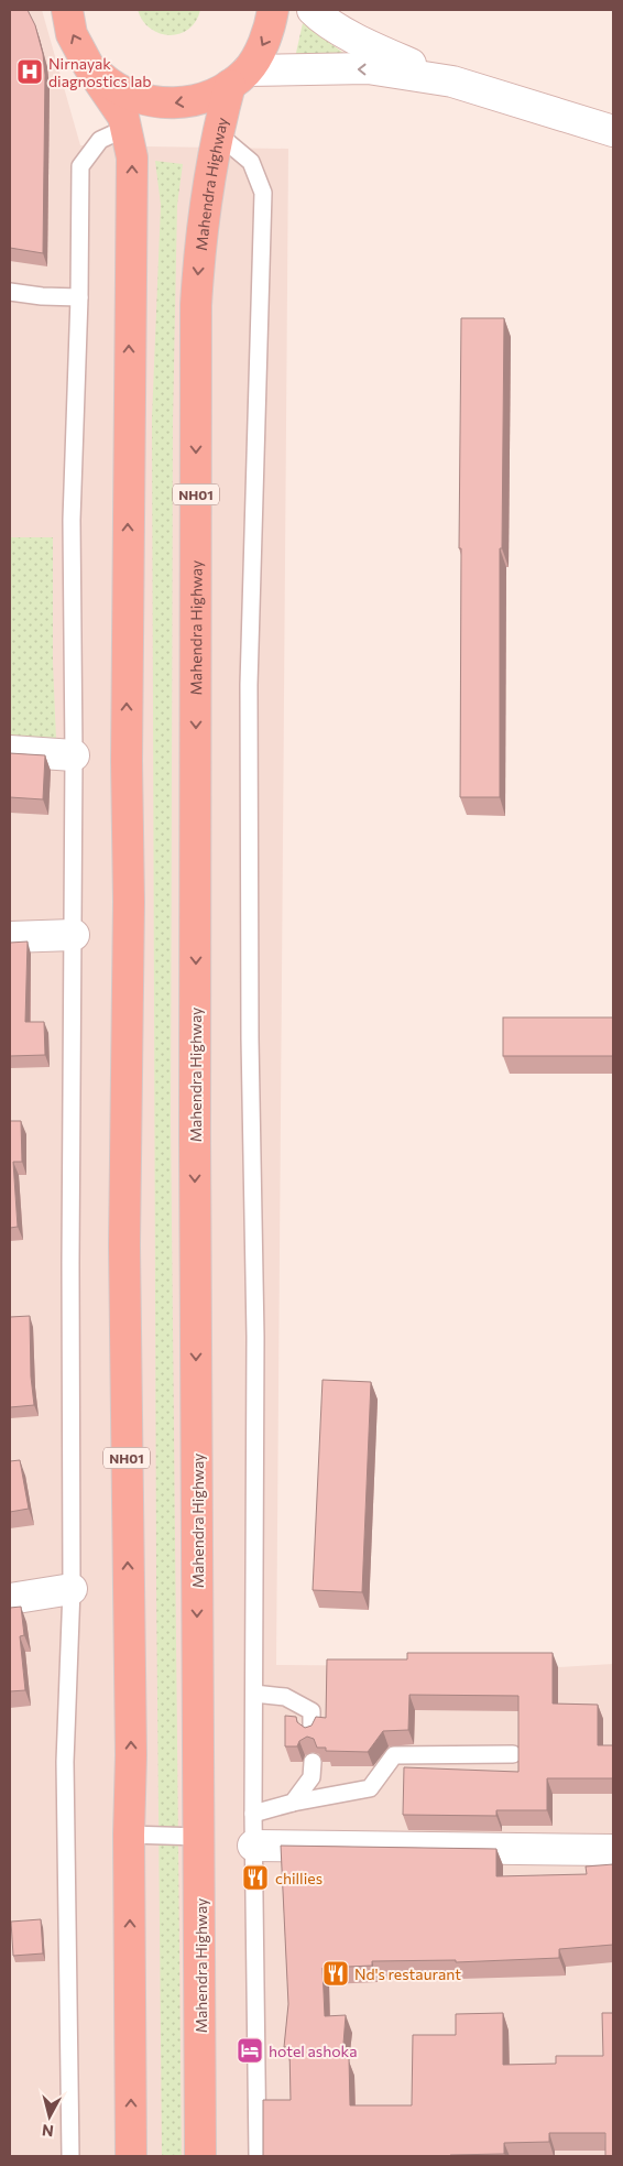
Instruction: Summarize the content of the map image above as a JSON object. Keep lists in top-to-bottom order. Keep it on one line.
{"streets":{"highway":["Mahendra Highway","NH01"]},"places":{"hospital":["Nirnayak diagnostics lab"],"restaurant":["chillies","Nd's restaurant"],"hotel":["hotel ashoka"]},"north":"bottom"}
